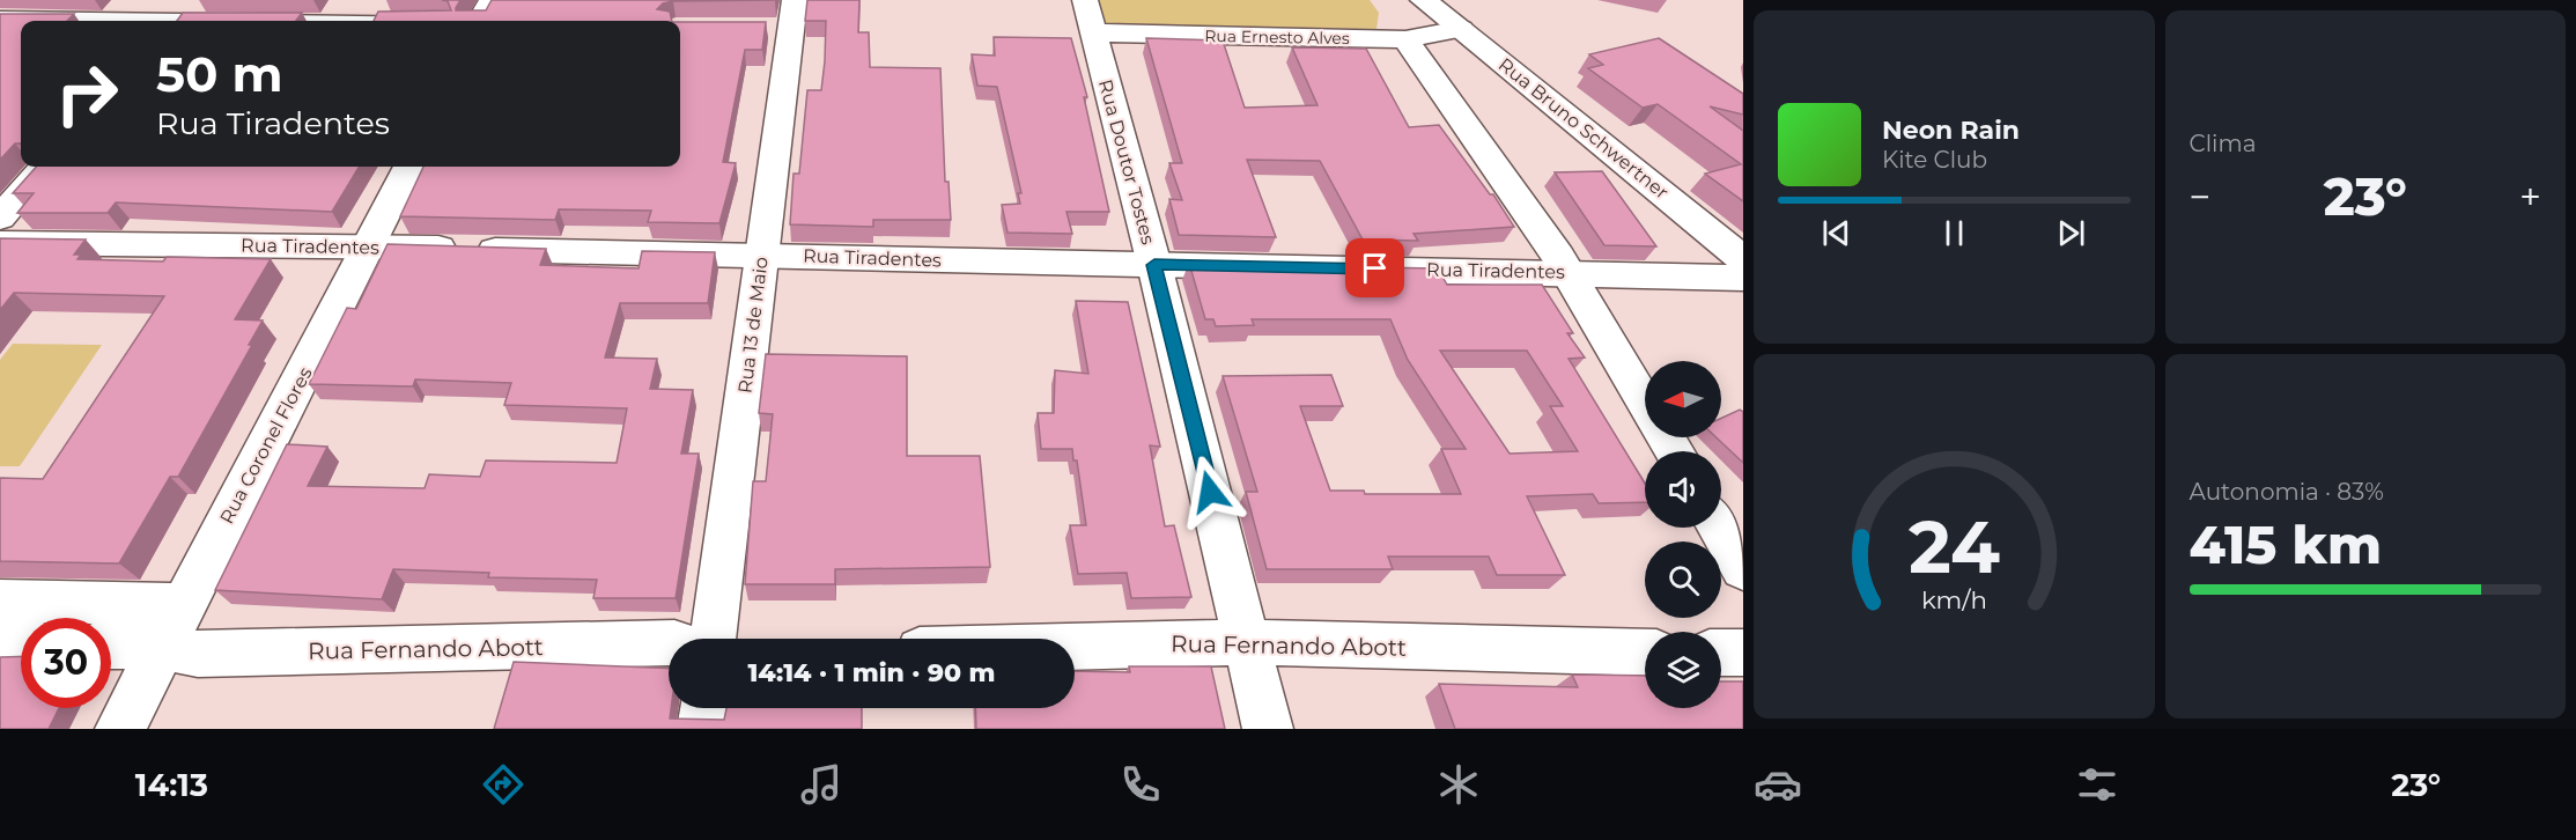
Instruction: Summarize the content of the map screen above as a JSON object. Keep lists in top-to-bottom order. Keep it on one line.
{"streets":{"street":["Rua Ernesto Alves","Rua Bruno Schwertner","Rua Doutor Tostes","Rua Tiradentes","Rua 13 de Maio","Rua Coronel Flores","Rua Fernando Abott"]},"crossings":[["Rua Ernesto Alves","Rua Bruno Schwertner"],["Rua Ernesto Alves","Rua Doutor Tostes"],["Rua Doutor Tostes","Rua Tiradentes"],["Rua Doutor Tostes","Rua Fernando Abott"],["Rua Tiradentes","Rua 13 de Maio"],["Rua Tiradentes","Rua Coronel Flores"],["Rua Coronel Flores","Rua Fernando Abott"]],"north":"left","page":{"tile":["Clima",["Autonomia · 83%","415 km"]],"turn":["50 m","Rua Tiradentes"],"song":["Neon Rain","Kite Club"],"heat":["−","23°","+"],"limit":"30","trip":"14:14 · 1 min · 90 m","tabs":["14:13","23°"],"gauge":["24","km/h"]}}
